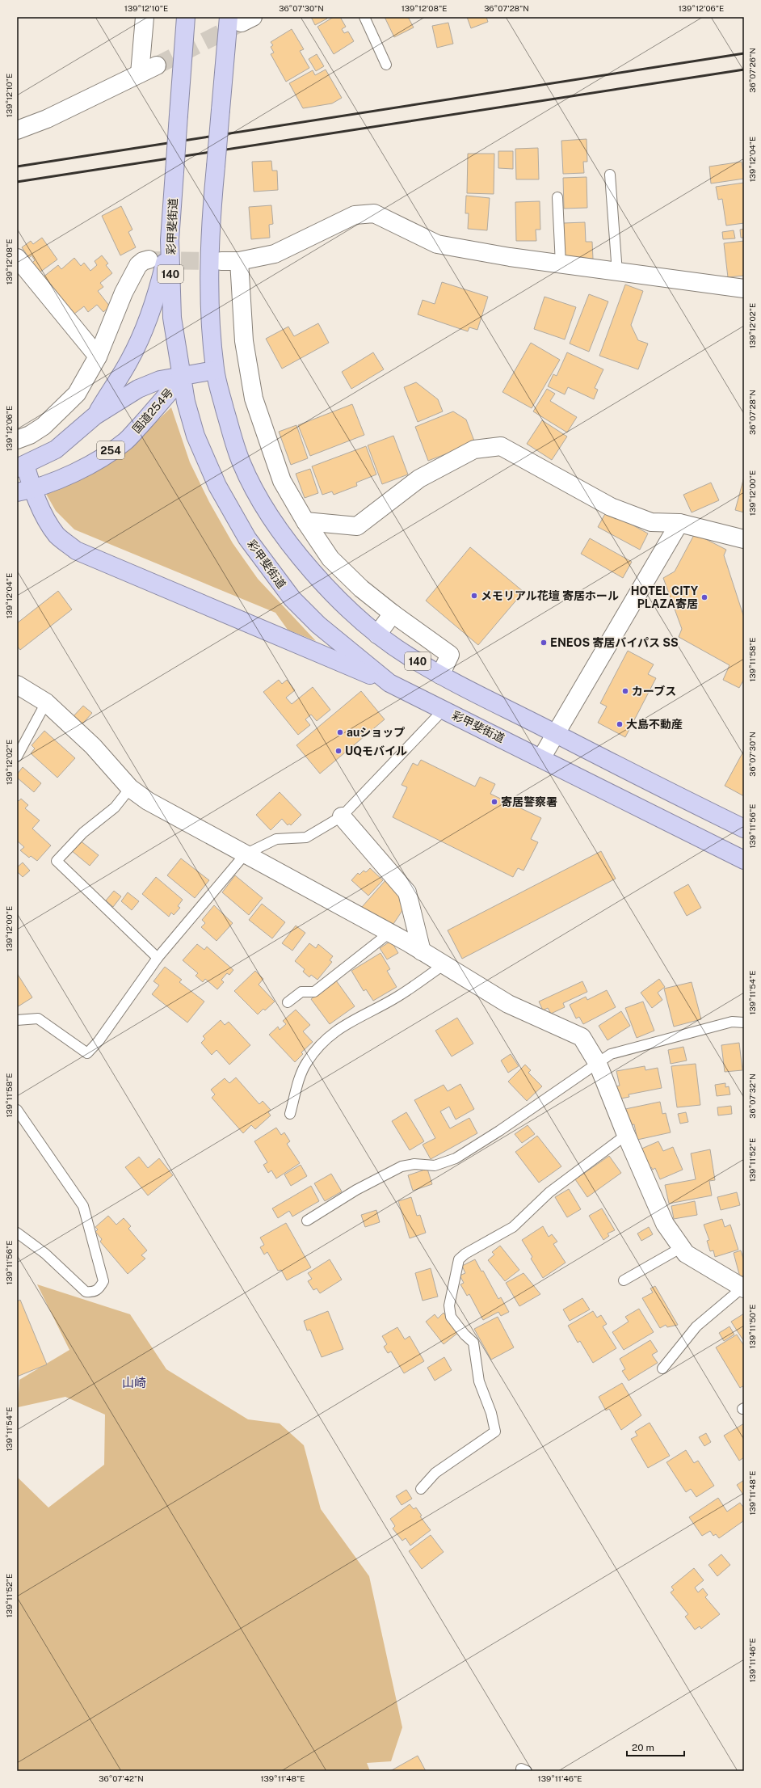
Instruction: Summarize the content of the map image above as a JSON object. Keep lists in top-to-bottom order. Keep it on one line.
{"streets":{"highway":["彩甲斐街道","140","国道254号","254"]},"crossings":[["彩甲斐街道","国道254号"],["140","国道254号"]],"districts":["山崎"],"places":["メモリアル花壇 寄居ホール","HOTEL CITY PLAZA寄居","ENEOS 寄居バイパス SS","カーブス","大島不動産","auショップ","UQモバイル","寄居警察署"],"scale_bar":"20 m","coordinates":["139°12'10\"E","36°07'30\"N","139°12'08\"E","36°07'28\"N","139°12'06\"E","36°07'26\"N","139°12'04\"E","139°12'02\"E","139°12'00\"E","139°11'58\"E","139°11'56\"E","139°11'54\"E","36°07'32\"N","139°11'52\"E","139°11'50\"E","139°11'48\"E","139°11'46\"E","36°07'42\"N"]}
